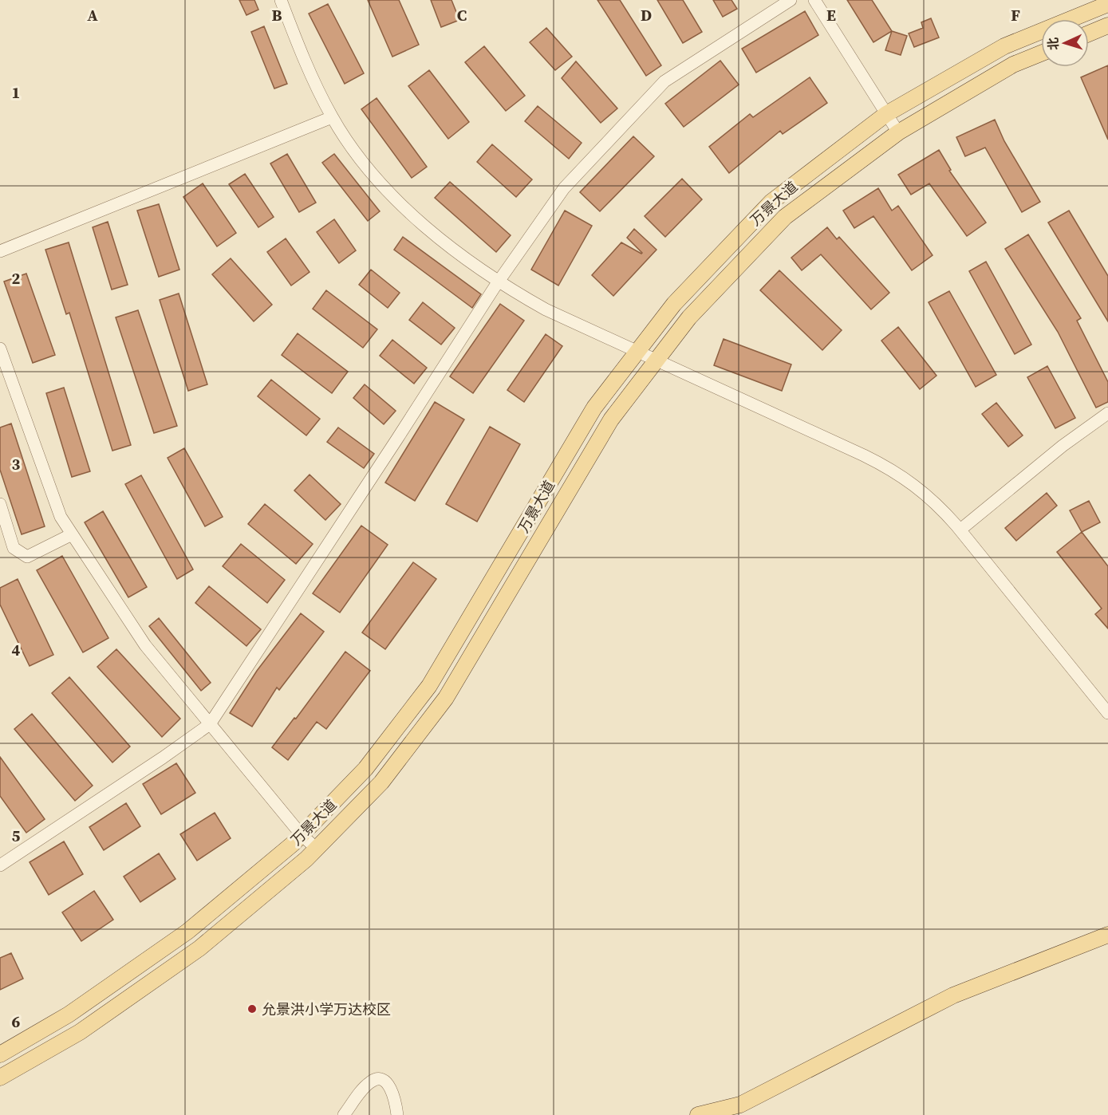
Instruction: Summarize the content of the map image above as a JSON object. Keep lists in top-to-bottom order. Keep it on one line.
{"streets":{"main road":["万景大道"]},"places":["允景洪小学万达校区"],"north":"left","grid":{"columns":["A","B","C","D","E","F"],"rows":["1","2","3","4","5","6"]}}
